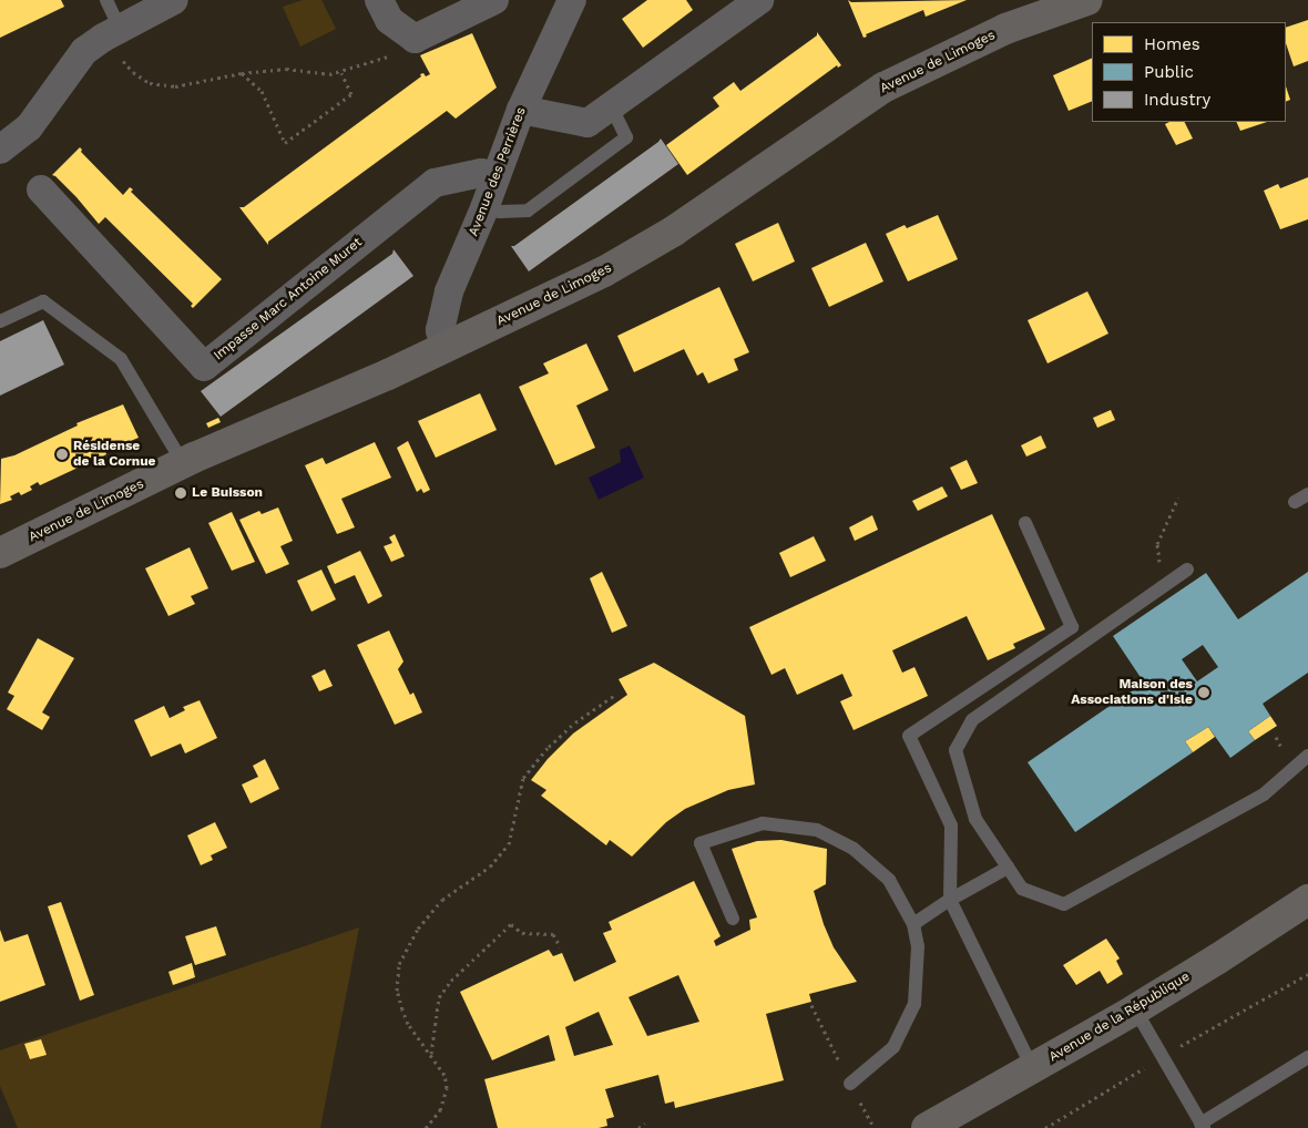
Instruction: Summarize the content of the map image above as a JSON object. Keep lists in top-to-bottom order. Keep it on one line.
{"streets":{"main road":["Avenue de Limoges","Avenue de la République"],"street":["Avenue des Perrières","Impasse Marc Antoine Muret"]},"crossings":[["Avenue de Limoges","Avenue des Perrières"],["Avenue des Perrières","Impasse Marc Antoine Muret"]],"places":["Résidense de la Cornue","Le Buisson","Maison des Associations d'Isle"],"legend":["Homes","Public","Industry"]}
